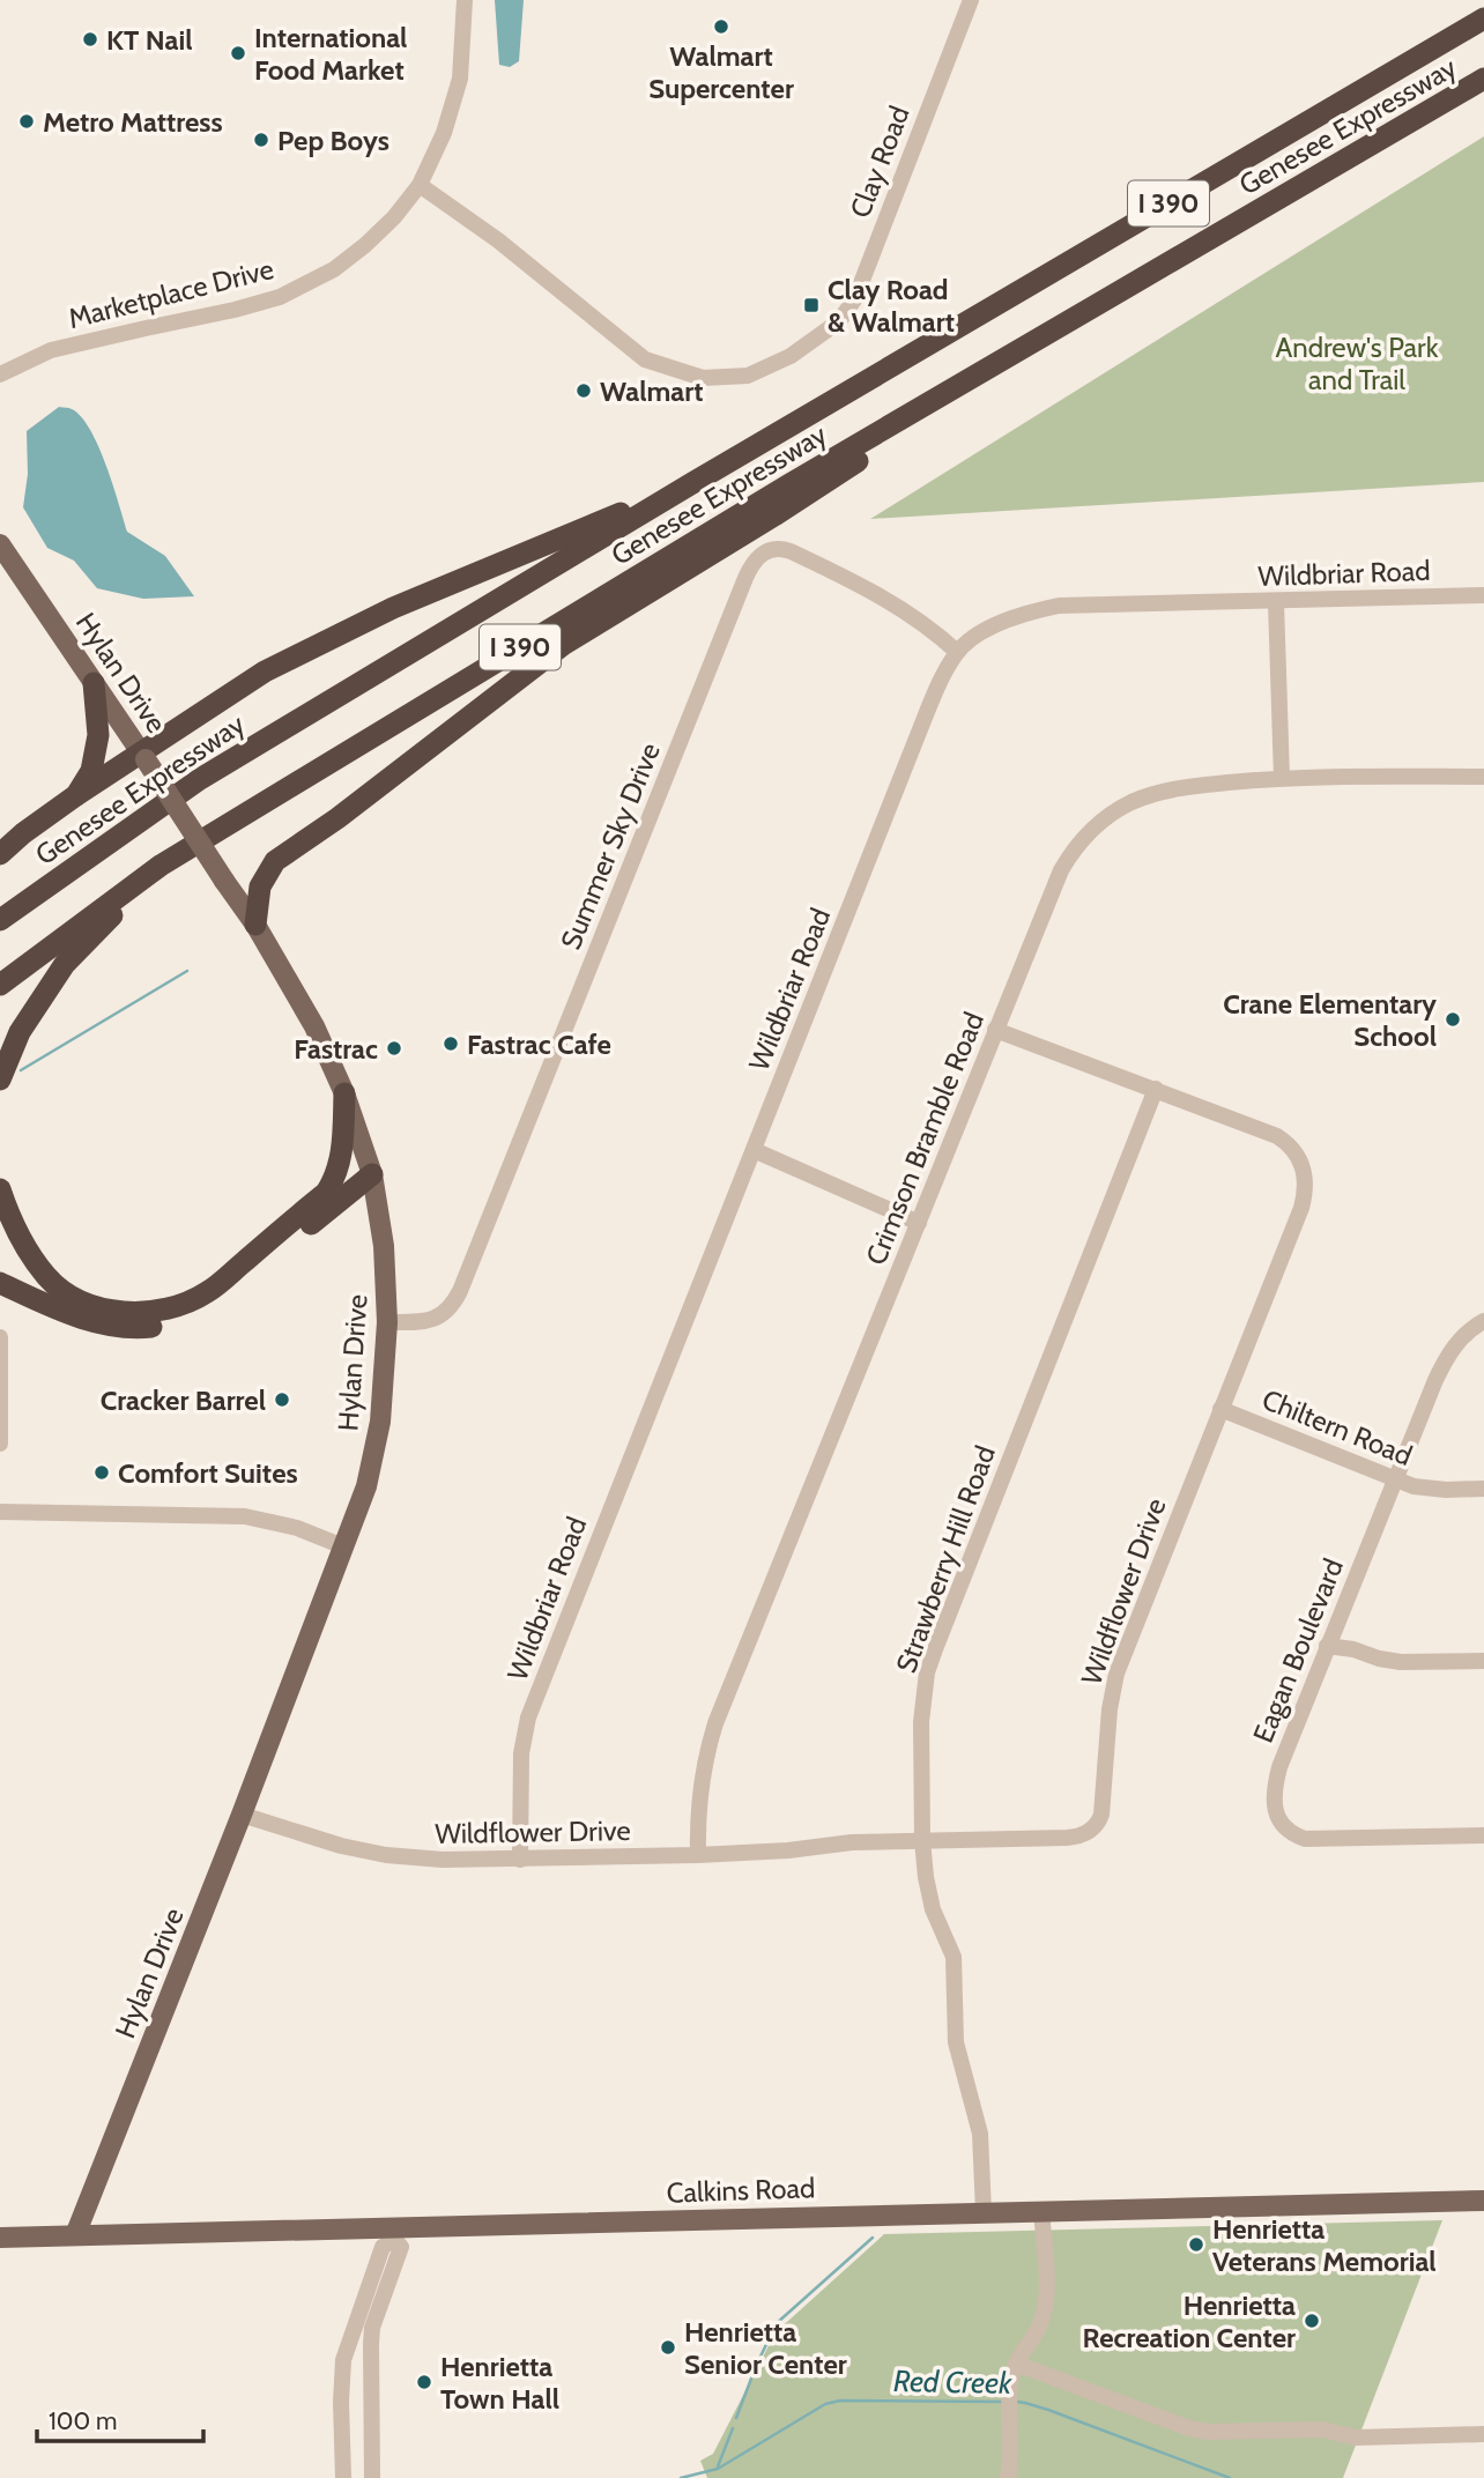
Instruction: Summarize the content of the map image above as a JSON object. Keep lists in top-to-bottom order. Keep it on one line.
{"streets":{"highway":["Genesee Expressway","I 390"],"main road":["Hylan Drive","Calkins Road"],"street":["Clay Road","Marketplace Drive","Wildbriar Road","Summer Sky Drive","Crimson Bramble Road","Chiltern Road","Strawberry Hill Road","Wildflower Drive","Eagan Boulevard"]},"crossings":[["Clay Road","Marketplace Drive"],["Wildbriar Road","Summer Sky Drive"],["Wildbriar Road","Wildflower Drive"],["Hylan Drive","Summer Sky Drive"],["Hylan Drive","Wildflower Drive"],["Hylan Drive","Calkins Road"],["Crimson Bramble Road","Wildflower Drive"],["Chiltern Road","Wildflower Drive"],["Chiltern Road","Eagan Boulevard"],["Strawberry Hill Road","Wildflower Drive"],["Strawberry Hill Road","Calkins Road"]],"water":["Red Creek"],"parks":["Andrew's Park and Trail"],"places":{"other":["Walmart Supercenter","KT Nail","International Food Market","Metro Mattress","Pep Boys","Walmart","Crane Elementary School","Fastrac Cafe","Fastrac","Cracker Barrel","Comfort Suites","Henrietta Veterans Memorial","Henrietta Recreation Center","Henrietta Senior Center","Henrietta Town Hall"],"transit":["Clay Road & Walmart"]},"scale_bar":"100 m"}
